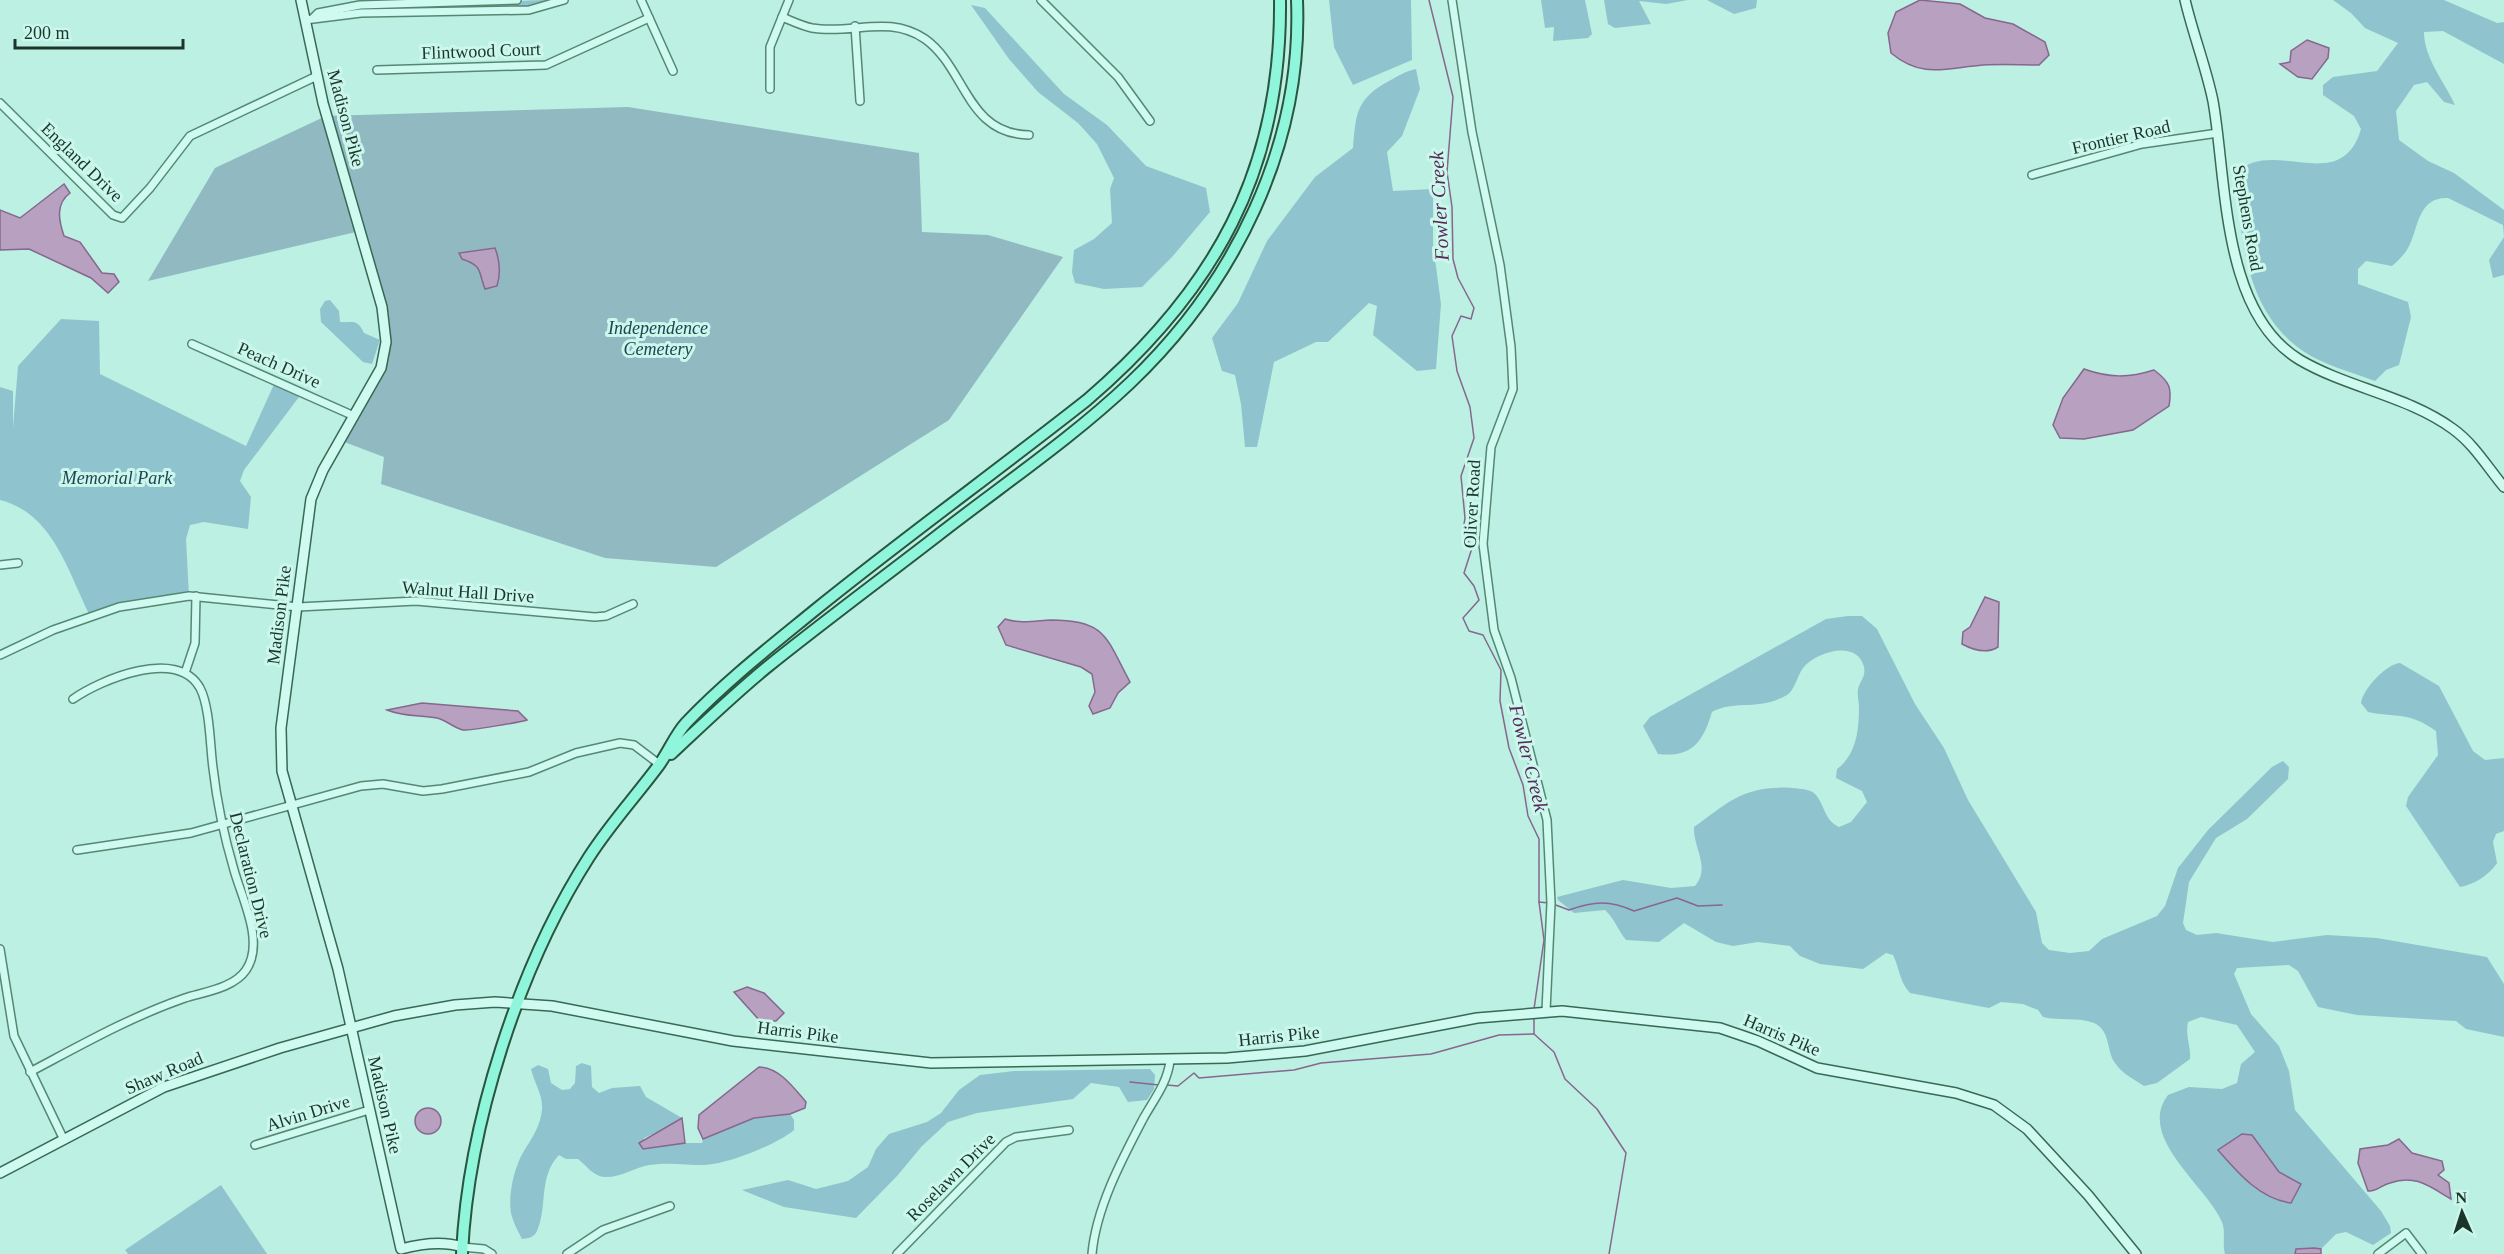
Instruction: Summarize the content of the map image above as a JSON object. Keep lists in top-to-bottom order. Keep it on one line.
{"streets":{"main road":["Madison Pike","Stephens Road","Harris Pike","Shaw Road"],"street":["Flintwood Court","Frontier Road","England Drive","Peach Drive","Oliver Road","Walnut Hall Drive","Declaration Drive","Alvin Drive","Roselawn Drive"]},"crossings":[["Madison Pike","England Drive"],["Madison Pike","Peach Drive"],["Madison Pike","Walnut Hall Drive"],["Madison Pike","Harris Pike"],["Madison Pike","Shaw Road"],["Madison Pike","Alvin Drive"],["Frontier Road","Stephens Road"],["Oliver Road","Harris Pike"],["Harris Pike","Shaw Road"]],"water":["Fowler Creek"],"parks":["Independence Cemetery","Memorial Park"],"scale_bar":"200 m","north":"top"}
